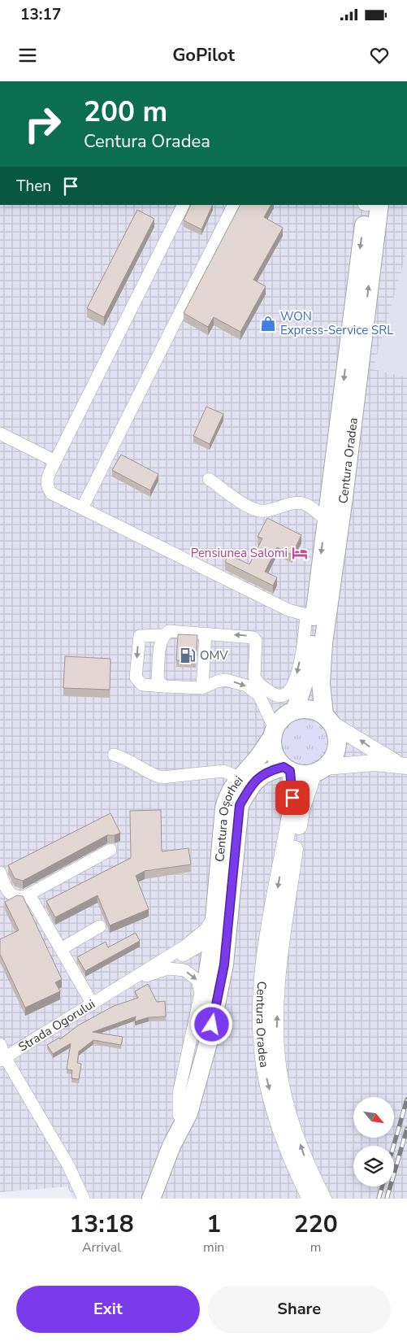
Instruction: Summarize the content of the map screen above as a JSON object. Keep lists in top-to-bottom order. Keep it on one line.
{"streets":{"highway":["Centura Oradea","Centura Oșorhei"],"street":["Strada Ogorului"]},"crossings":[["Centura Oradea","Centura Oșorhei"],["Centura Oșorhei","Strada Ogorului"]],"places":{"shop":["WON Express-Service SRL"],"hotel":["Pensiunea Salomi"],"fuel station":["OMV"]},"north":"bottom right","page":{"status":"13:17","header":"GoPilot","turn":["200 m","Centura Oradea"],"then":"Then","eta":["13:18","Arrival","1","min","220","m"],"buttons":["Exit","Share"]}}
